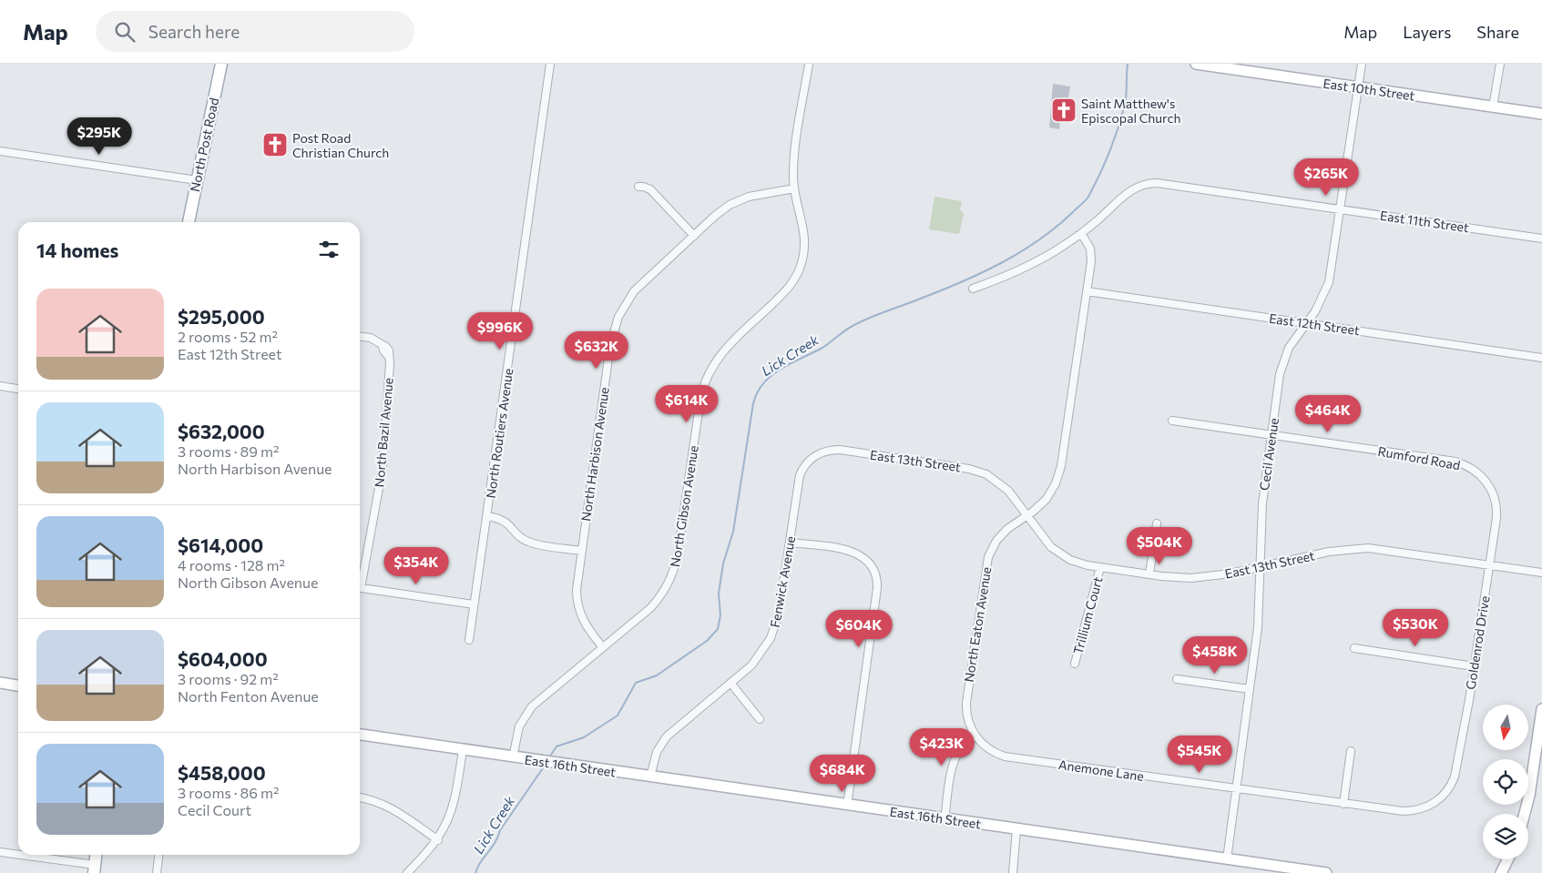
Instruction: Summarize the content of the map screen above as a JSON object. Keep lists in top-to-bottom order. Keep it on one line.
{"streets":{"main road":["North Post Road"],"street":["East 10th Street","East 11th Street","East 12th Street","North Bazil Avenue","North Routiers Avenue","North Harbison Avenue","Cecil Avenue","Rumford Road","East 13th Street","North Gibson Avenue","Fenwick Avenue","Trillium Court","North Eaton Avenue","Goldenrod Drive","East 16th Street","Anemone Lane"]},"crossings":[["East 10th Street","Cecil Avenue"],["East 11th Street","Cecil Avenue"],["East 11th Street","North Eaton Avenue"],["East 12th Street","Cecil Avenue"],["East 12th Street","North Eaton Avenue"],["North Harbison Avenue","North Gibson Avenue"],["Cecil Avenue","Rumford Road"],["Cecil Avenue","East 13th Street"],["Cecil Avenue","East 16th Street"],["Cecil Avenue","Anemone Lane"],["Rumford Road","Goldenrod Drive"],["East 13th Street","Fenwick Avenue"],["East 13th Street","Trillium Court"],["East 13th Street","North Eaton Avenue"],["East 13th Street","Goldenrod Drive"],["North Gibson Avenue","East 16th Street"],["Fenwick Avenue","East 16th Street"],["North Eaton Avenue","Anemone Lane"],["Goldenrod Drive","Anemone Lane"]],"water":["Lick Creek"],"places":{"church":["Saint Matthew's Episcopal Church","Post Road Christian Church"]},"north":"bottom","page":{"header":"Map","search":"Search here","nav":["Map","Layers","Share"],"price":["$295K","$265K","$996K","$632K","$614K","$464K","$504K","$354K","$530K","$604K","$458K","$423K","$545K","$684K"],"heading":"14 homes","list":[{"name":"$295,000","note":"2 rooms · 52 m² · East 12th Street"},{"name":"$632,000","note":"3 rooms · 89 m² · North Harbison Avenue"},{"name":"$614,000","note":"4 rooms · 128 m² · North Gibson Avenue"},{"name":"$604,000","note":"3 rooms · 92 m² · North Fenton Avenue"},{"name":"$458,000","note":"3 rooms · 86 m² · Cecil Court"}]}}
